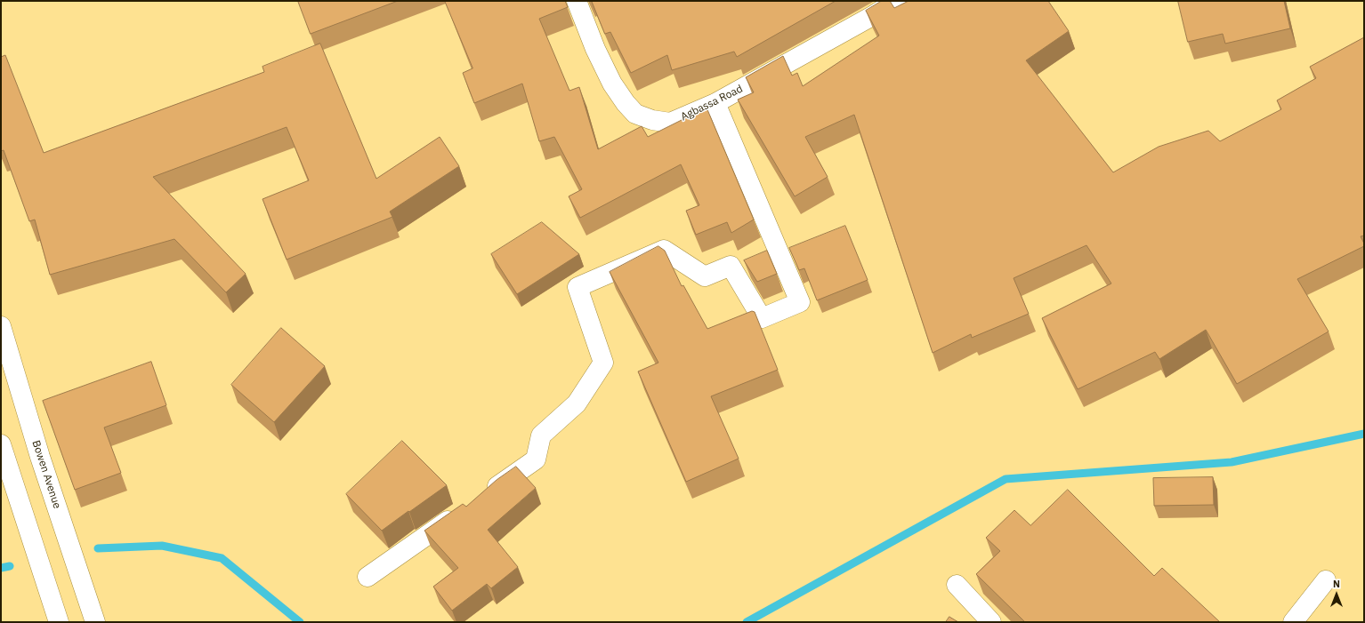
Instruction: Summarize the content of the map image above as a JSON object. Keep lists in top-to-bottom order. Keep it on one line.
{"streets":{"street":["Agbassa Road","Bowen Avenue"]},"north":"top"}
